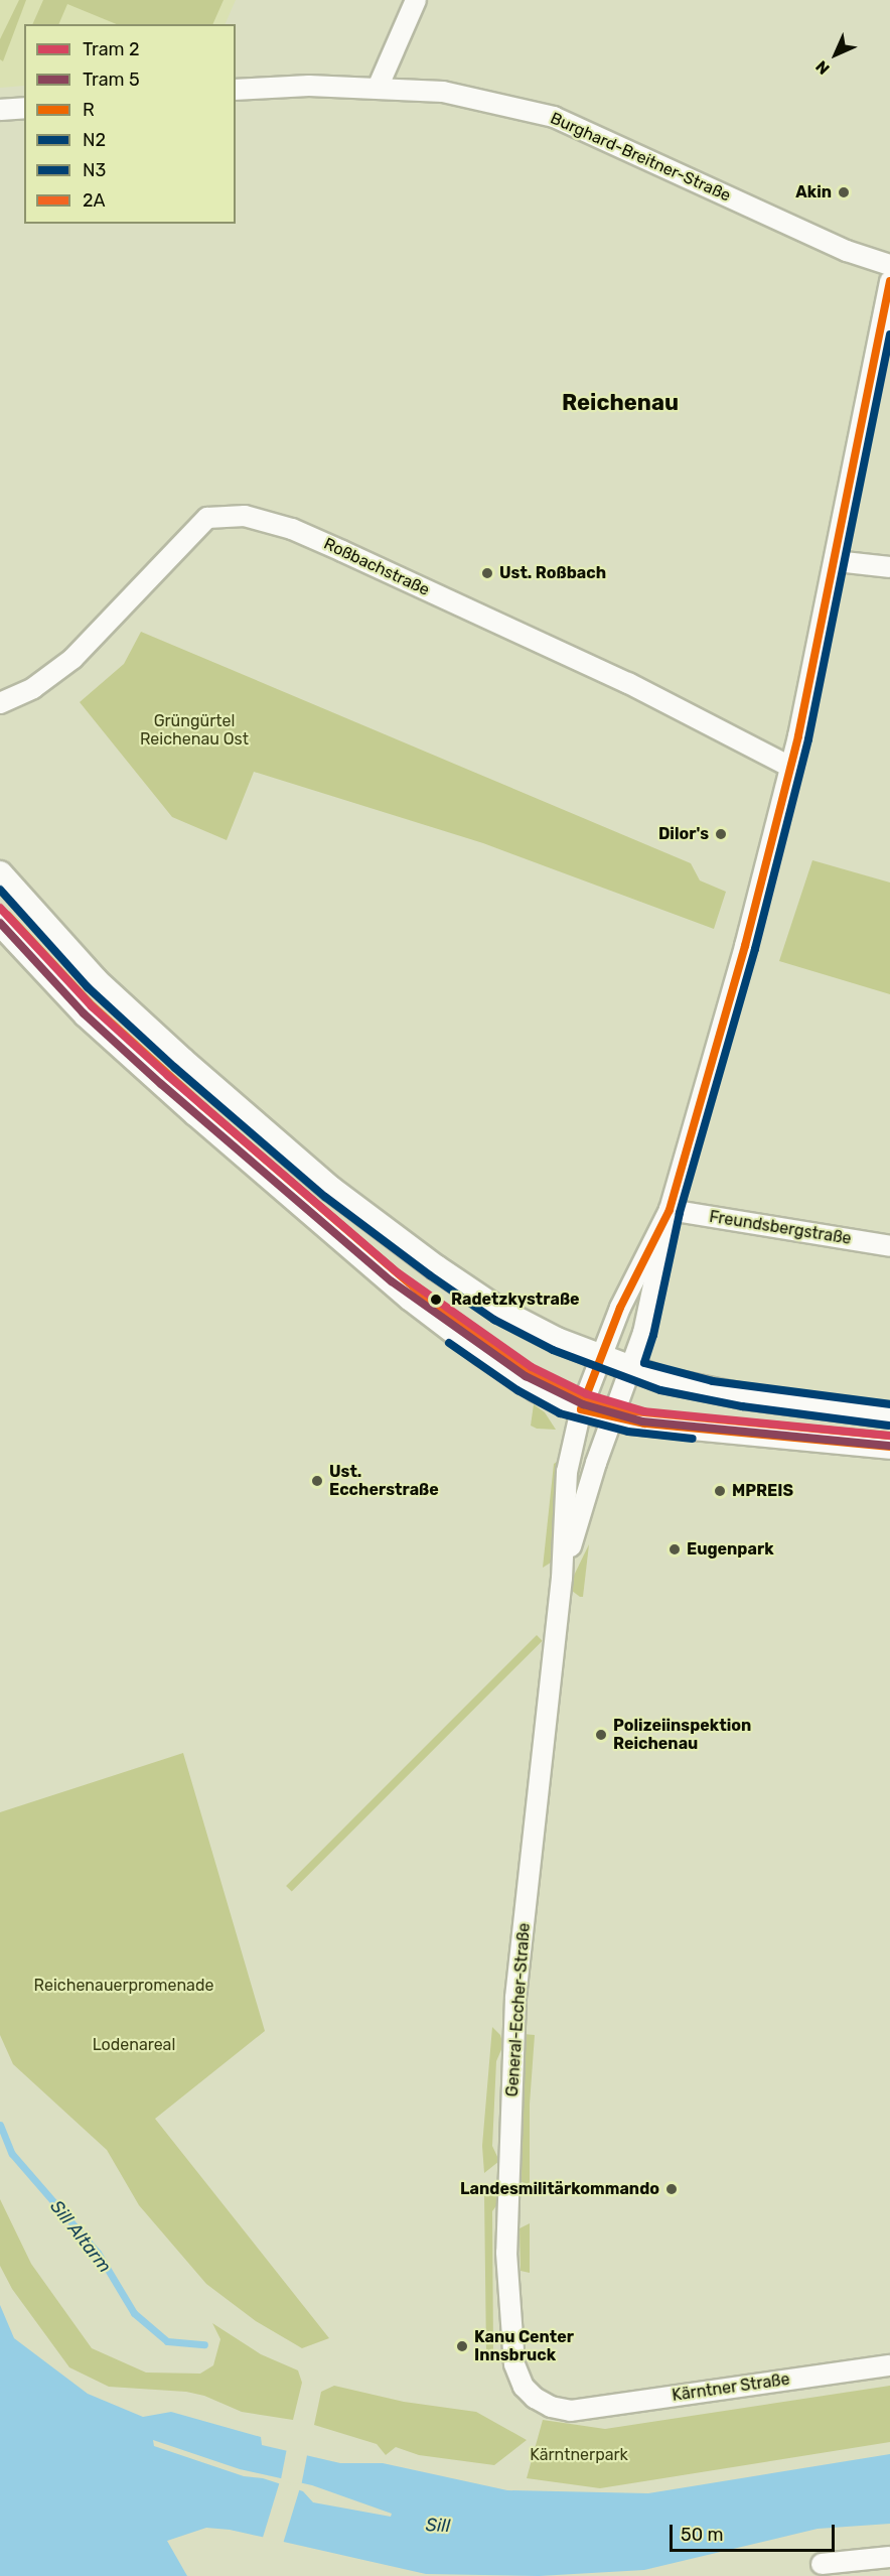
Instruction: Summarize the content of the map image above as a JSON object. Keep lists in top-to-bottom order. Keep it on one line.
{"streets":{"street":["Burghard-Breitner-Straße","Roßbachstraße","Freundsbergstraße","General-Eccher-Straße","Kärntner Straße"]},"crossings":[["General-Eccher-Straße","Kärntner Straße"]],"districts":["Reichenau"],"water":["Sill Altarm","Sill"],"parks":["Grüngürtel Reichenau Ost","Reichenauerpromenade","Lodenareal","Kärntnerpark"],"places":["Akin","Ust. Roßbach","Dilor's","Radetzkystraße","Ust. Eccherstraße","MPREIS","Eugenpark","Polizeiinspektion Reichenau","Landesmilitärkommando","Kanu Center Innsbruck"],"lines":["transit line R","transit line N3","transit line N2","tram line 2","transit line 2A","tram line 5"],"legend":["Tram 2","Tram 5","R","N2","N3","2A"],"scale_bar":"50 m","north":"bottom left"}
